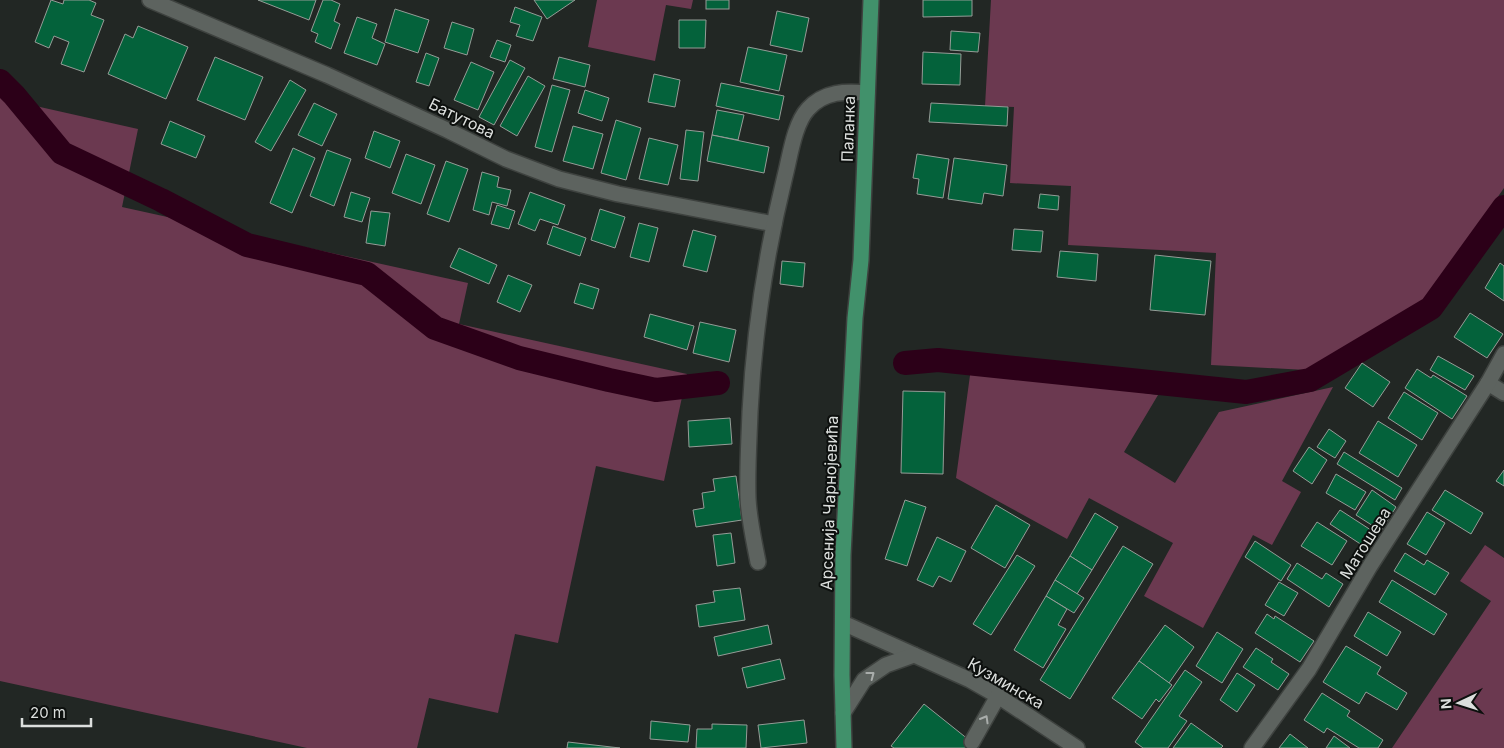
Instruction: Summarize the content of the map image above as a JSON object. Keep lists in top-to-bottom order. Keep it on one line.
{"streets":{"main road":["Паланка","Арсенија Чарнојевића"],"street":["Батутова","Матошева","Кузминска"]},"crossings":[["Паланка","Арсенија Чарнојевића"],["Арсенија Чарнојевића","Кузминска"]],"scale_bar":"20 m","north":"left"}
